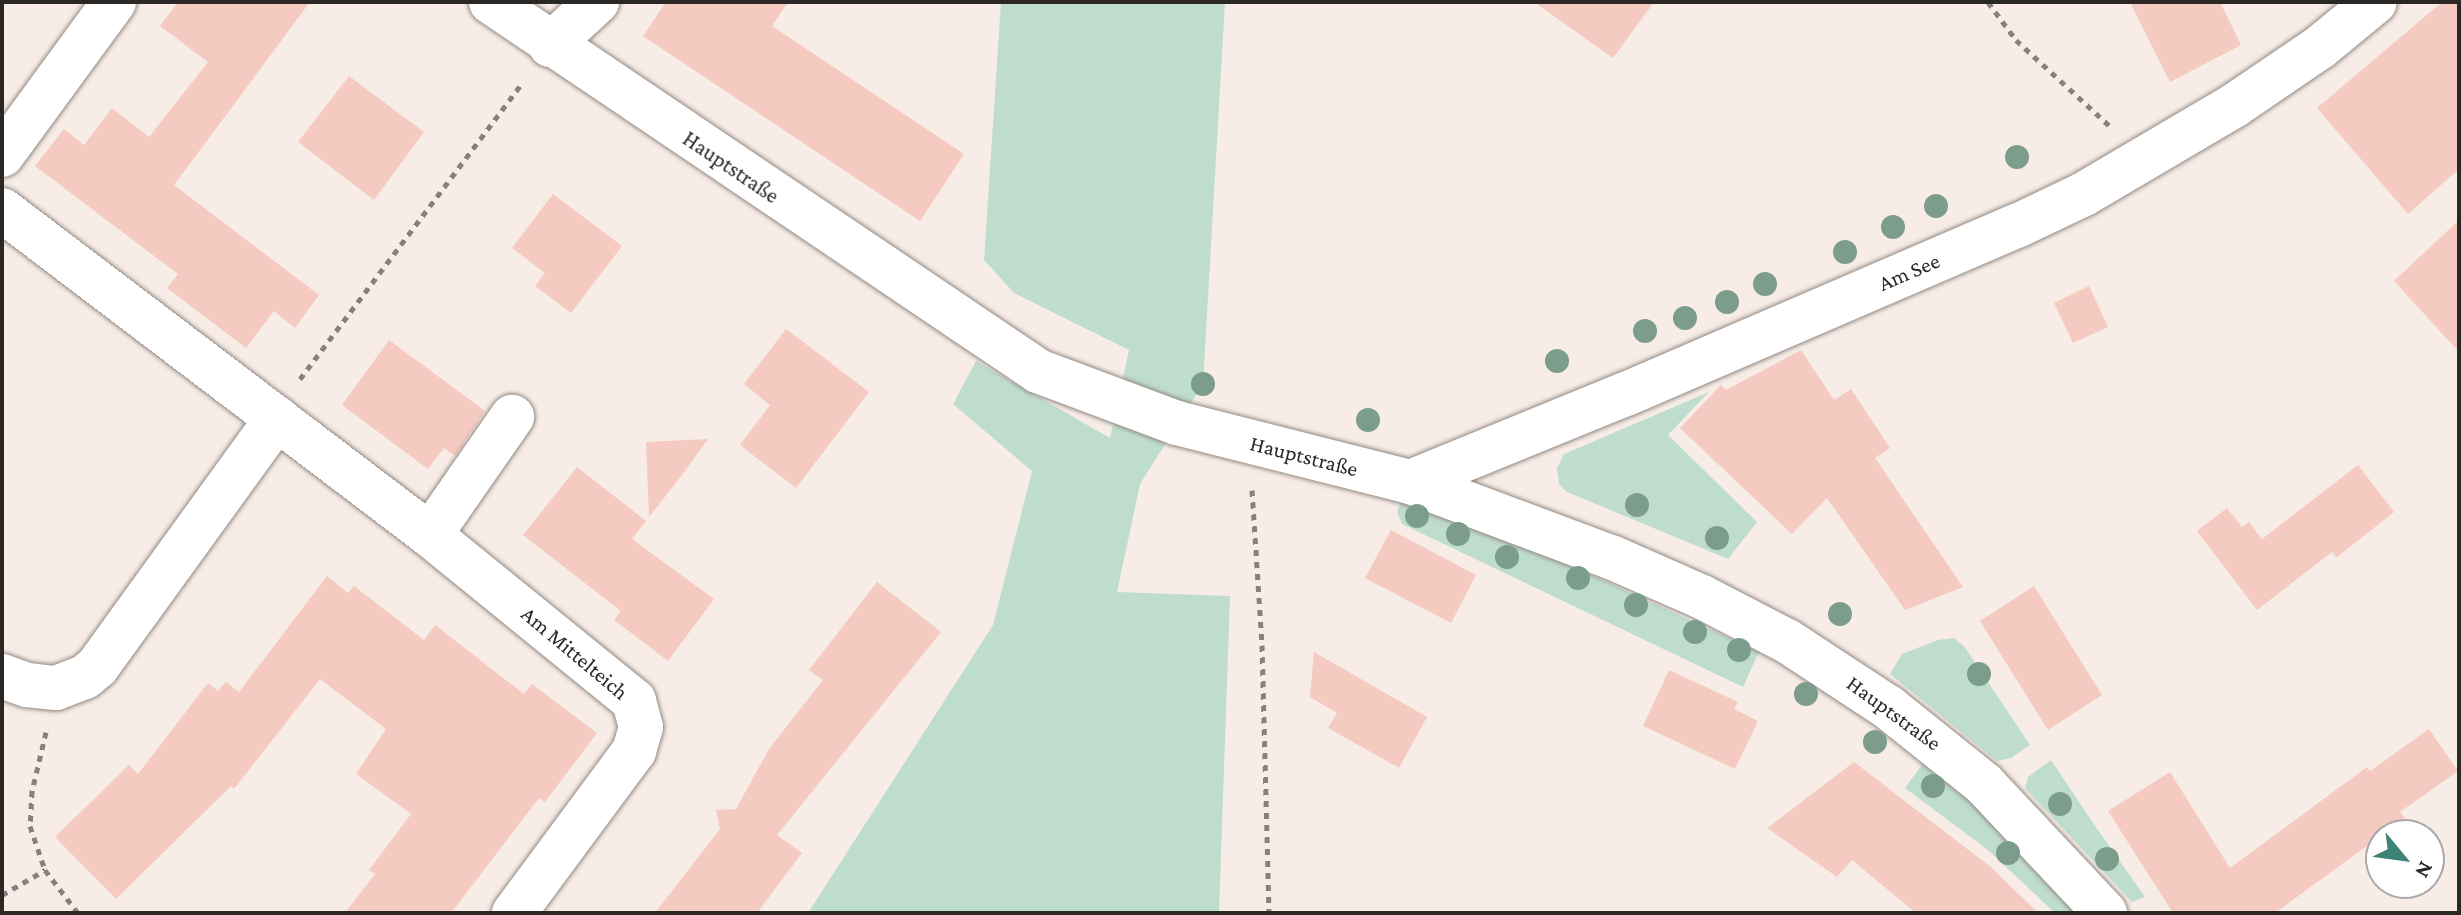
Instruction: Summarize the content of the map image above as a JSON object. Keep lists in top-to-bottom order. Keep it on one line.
{"streets":{"street":["Hauptstraße","Am See","Am Mittelteich"]},"crossings":[["Hauptstraße","Am See"]],"north":"bottom right"}
